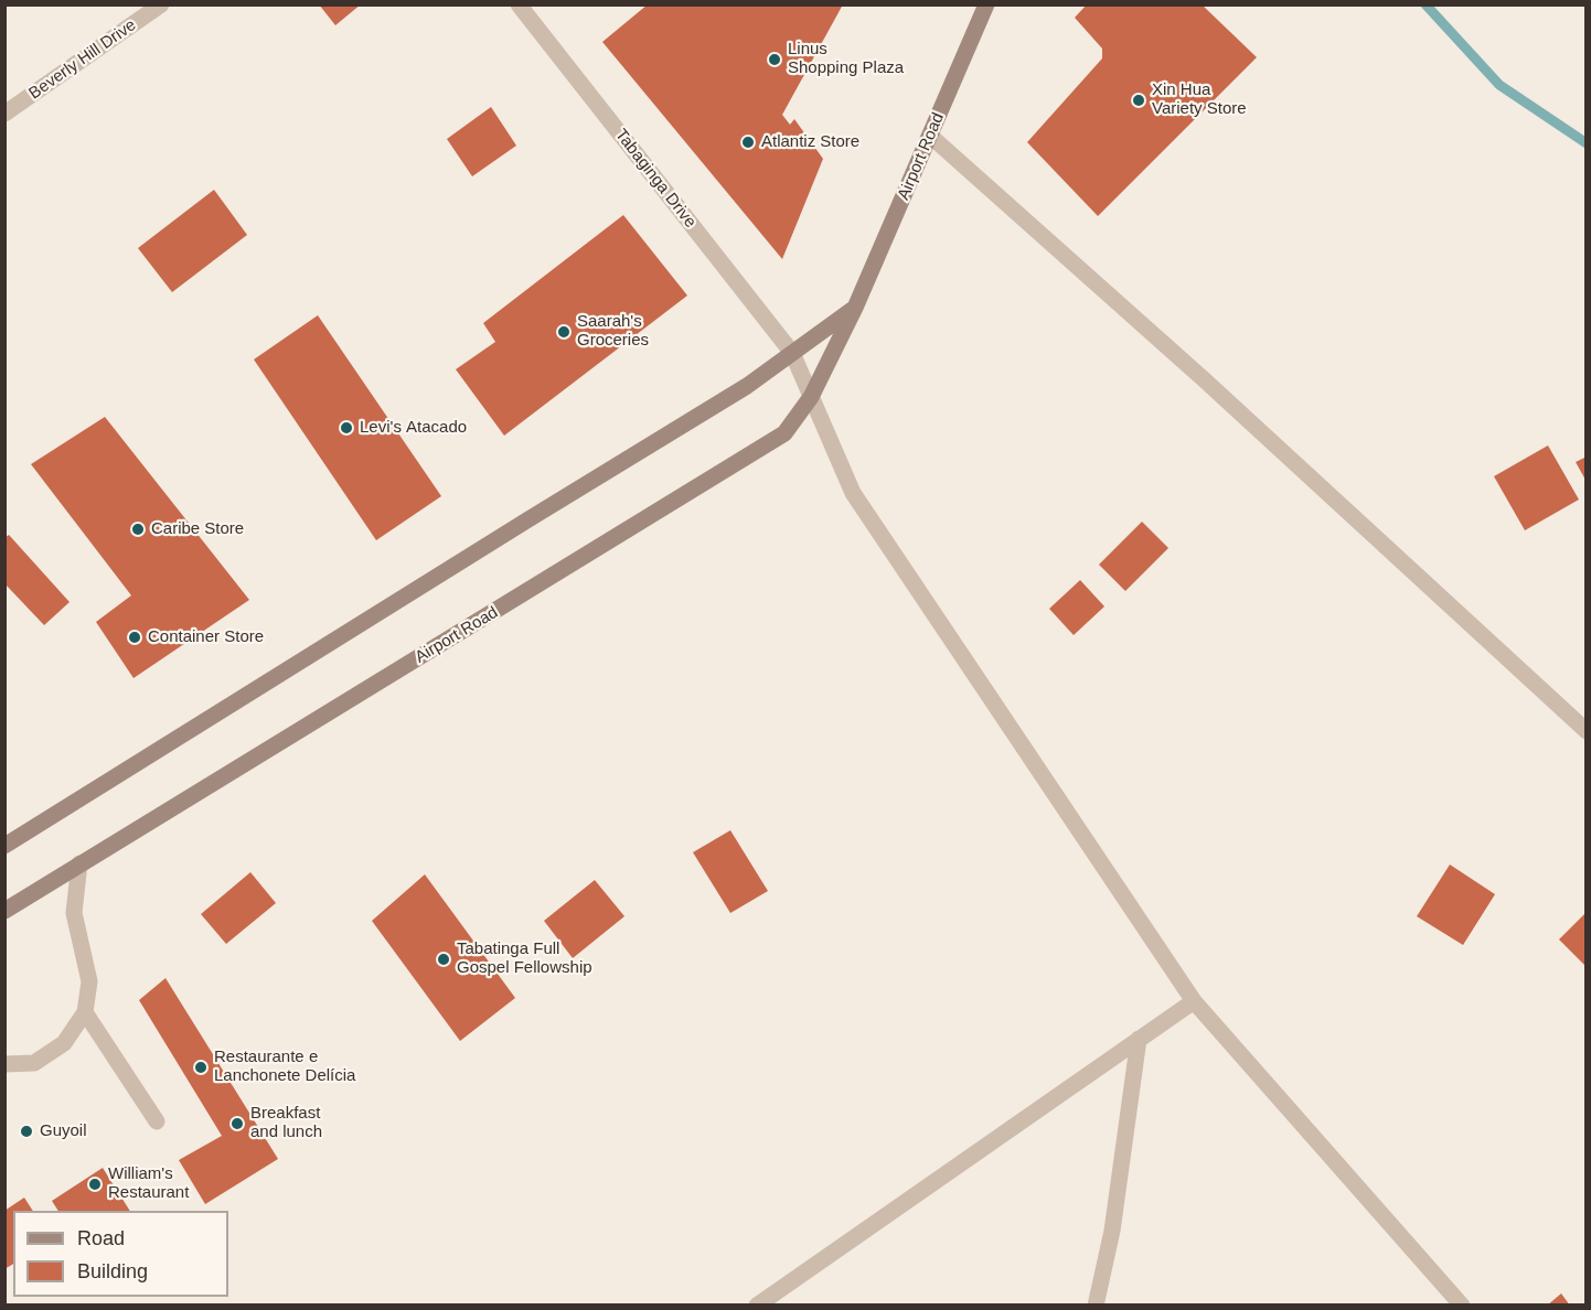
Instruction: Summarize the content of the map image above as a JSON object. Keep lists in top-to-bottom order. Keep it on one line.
{"streets":{"street":["Beverly Hill Drive","Airport Road","Tabaginga Drive"]},"crossings":[["Airport Road","Tabaginga Drive"]],"places":["Linus Shopping Plaza","Xin Hua Variety Store","Atlantiz Store","Saarah's Groceries","Levi's Atacado","Caribe Store","Container Store","Tabatinga Full Gospel Fellowship","Restaurante e Lanchonete Delícia","Breakfast and lunch","Guyoil","William's Restaurant"],"legend":["Road","Building"]}
